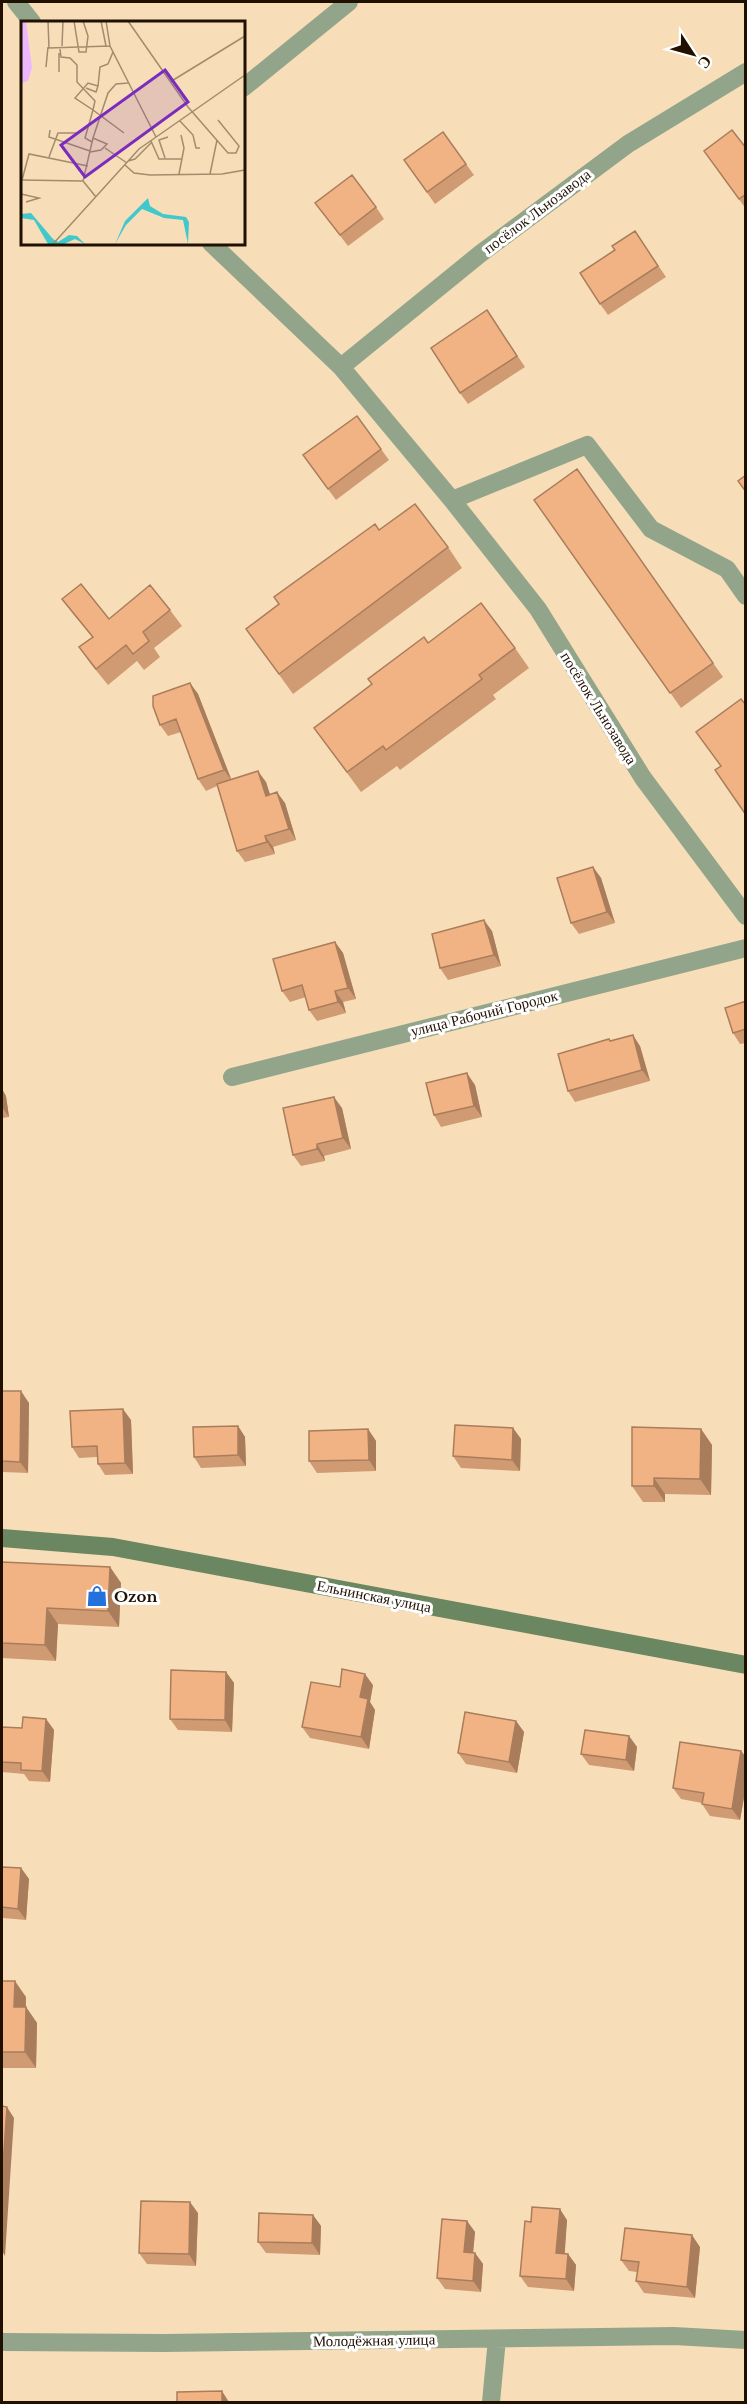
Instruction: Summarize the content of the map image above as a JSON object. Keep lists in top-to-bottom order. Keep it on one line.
{"streets":{"main road":["Ельнинская улица"],"street":["посёлок Льнозавода","улица Рабочий Городок","Молодёжная улица"]},"places":{"shop":["Ozon"]},"north":"bottom right"}
